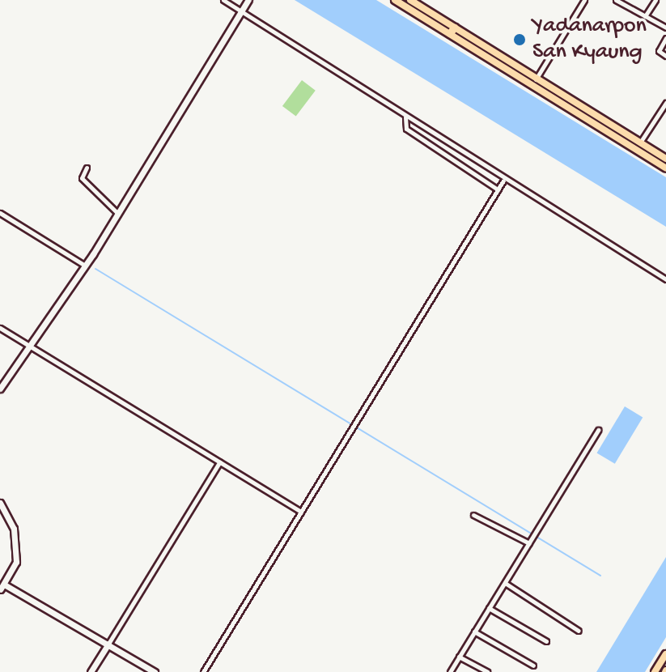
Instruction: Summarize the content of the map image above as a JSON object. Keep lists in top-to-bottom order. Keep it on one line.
{"places":["Yadanarpon San Kyaung"]}
